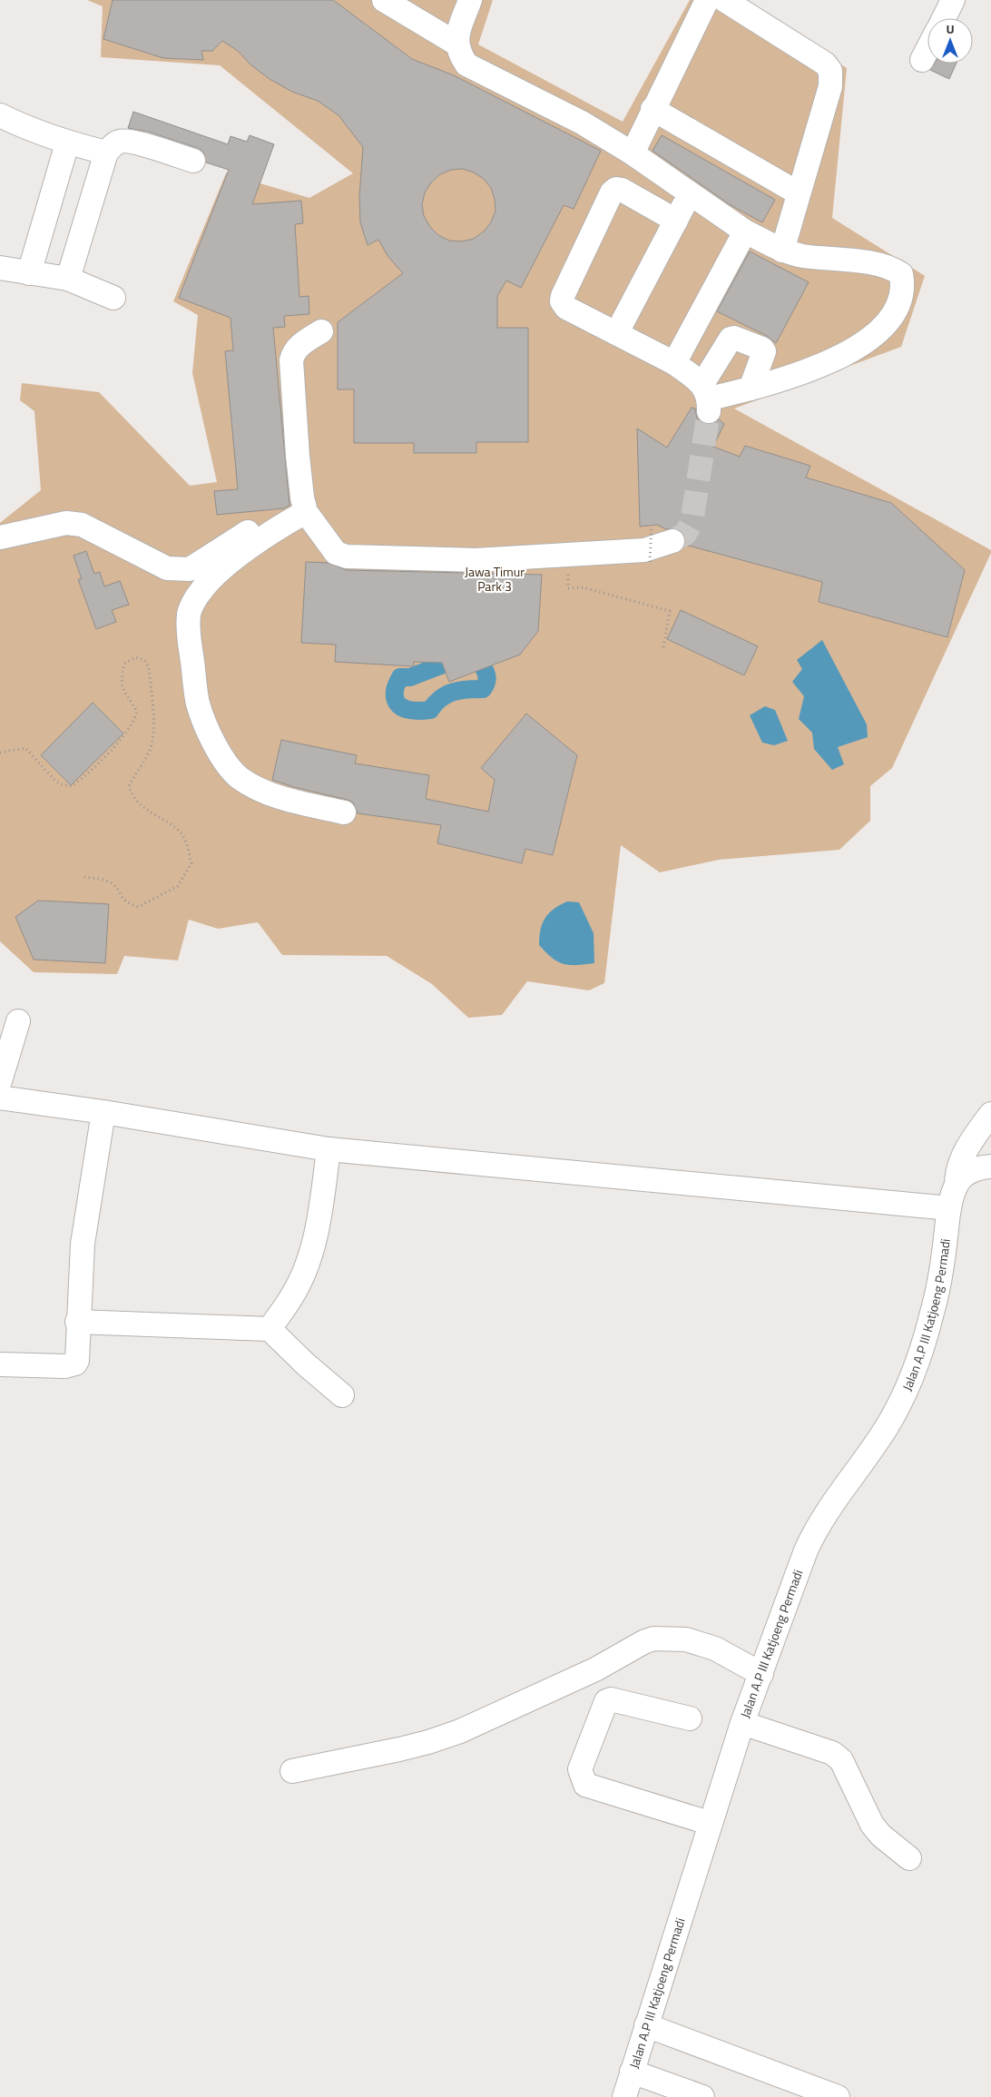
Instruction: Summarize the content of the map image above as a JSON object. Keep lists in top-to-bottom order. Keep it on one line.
{"streets":{"street":["Jalan A.P III Katjoeng Permadi"]},"parks":["Jawa Timur Park 3"],"north":"top"}
